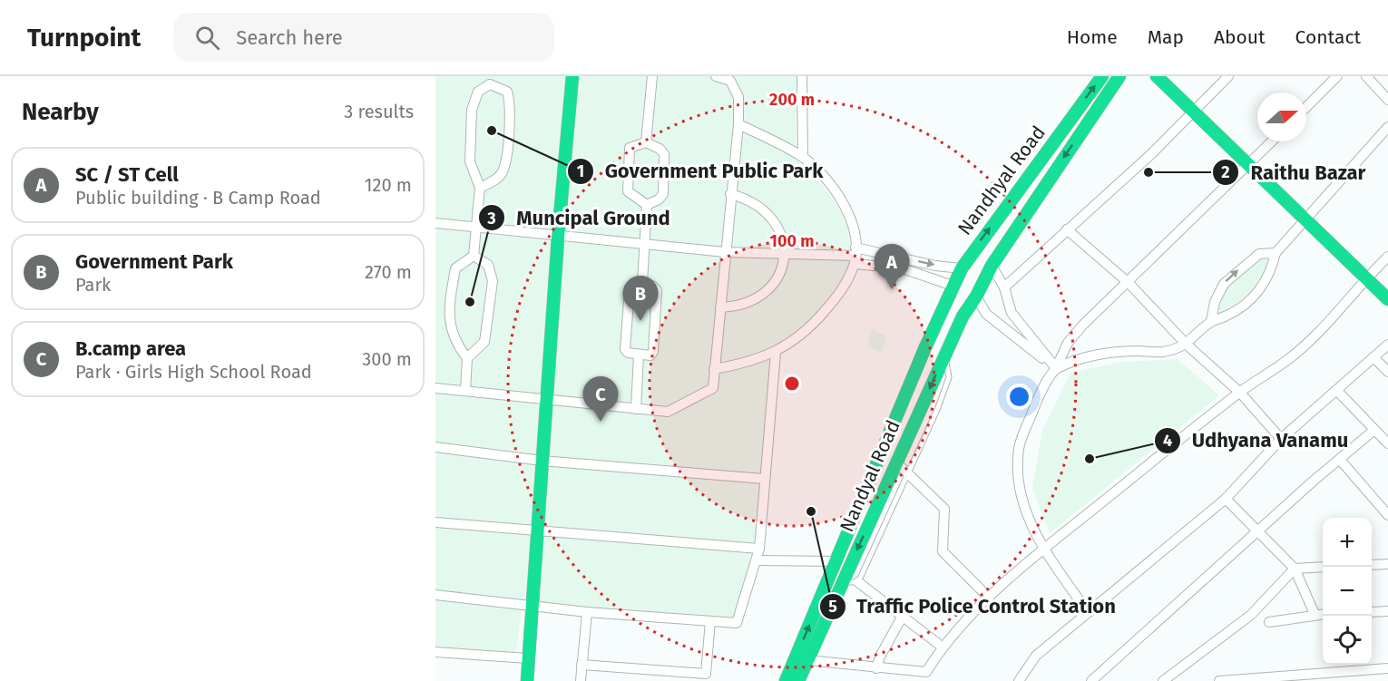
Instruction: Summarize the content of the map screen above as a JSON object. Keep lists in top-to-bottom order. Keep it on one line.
{"streets":{"main road":["Nandhyal Road","Nandyal Road"]},"crossings":[["Nandhyal Road","Nandyal Road"]],"one_way":["Nandhyal Road"],"places":["Government Public Park","Raithu Bazar","Muncipal Ground","Udhyana Vanamu","Traffic Police Control Station"],"north":"right","page":{"header":"Turnpoint","search":"Search here","nav":["Home","Map","About","Contact"],"heading":["Nearby","3 results"],"list":[{"mark":"A","name":"SC / ST Cell","note":"Public building · B Camp Road","value":"120 m"},{"mark":"B","name":"Government Park","note":"Park","value":"270 m"},{"mark":"C","name":"B.camp area","note":"Park · Girls High School Road","value":"300 m"}],"pins":["A","B","C"],"map_buttons":["+","−"]},"rings":["200 m","100 m"]}
